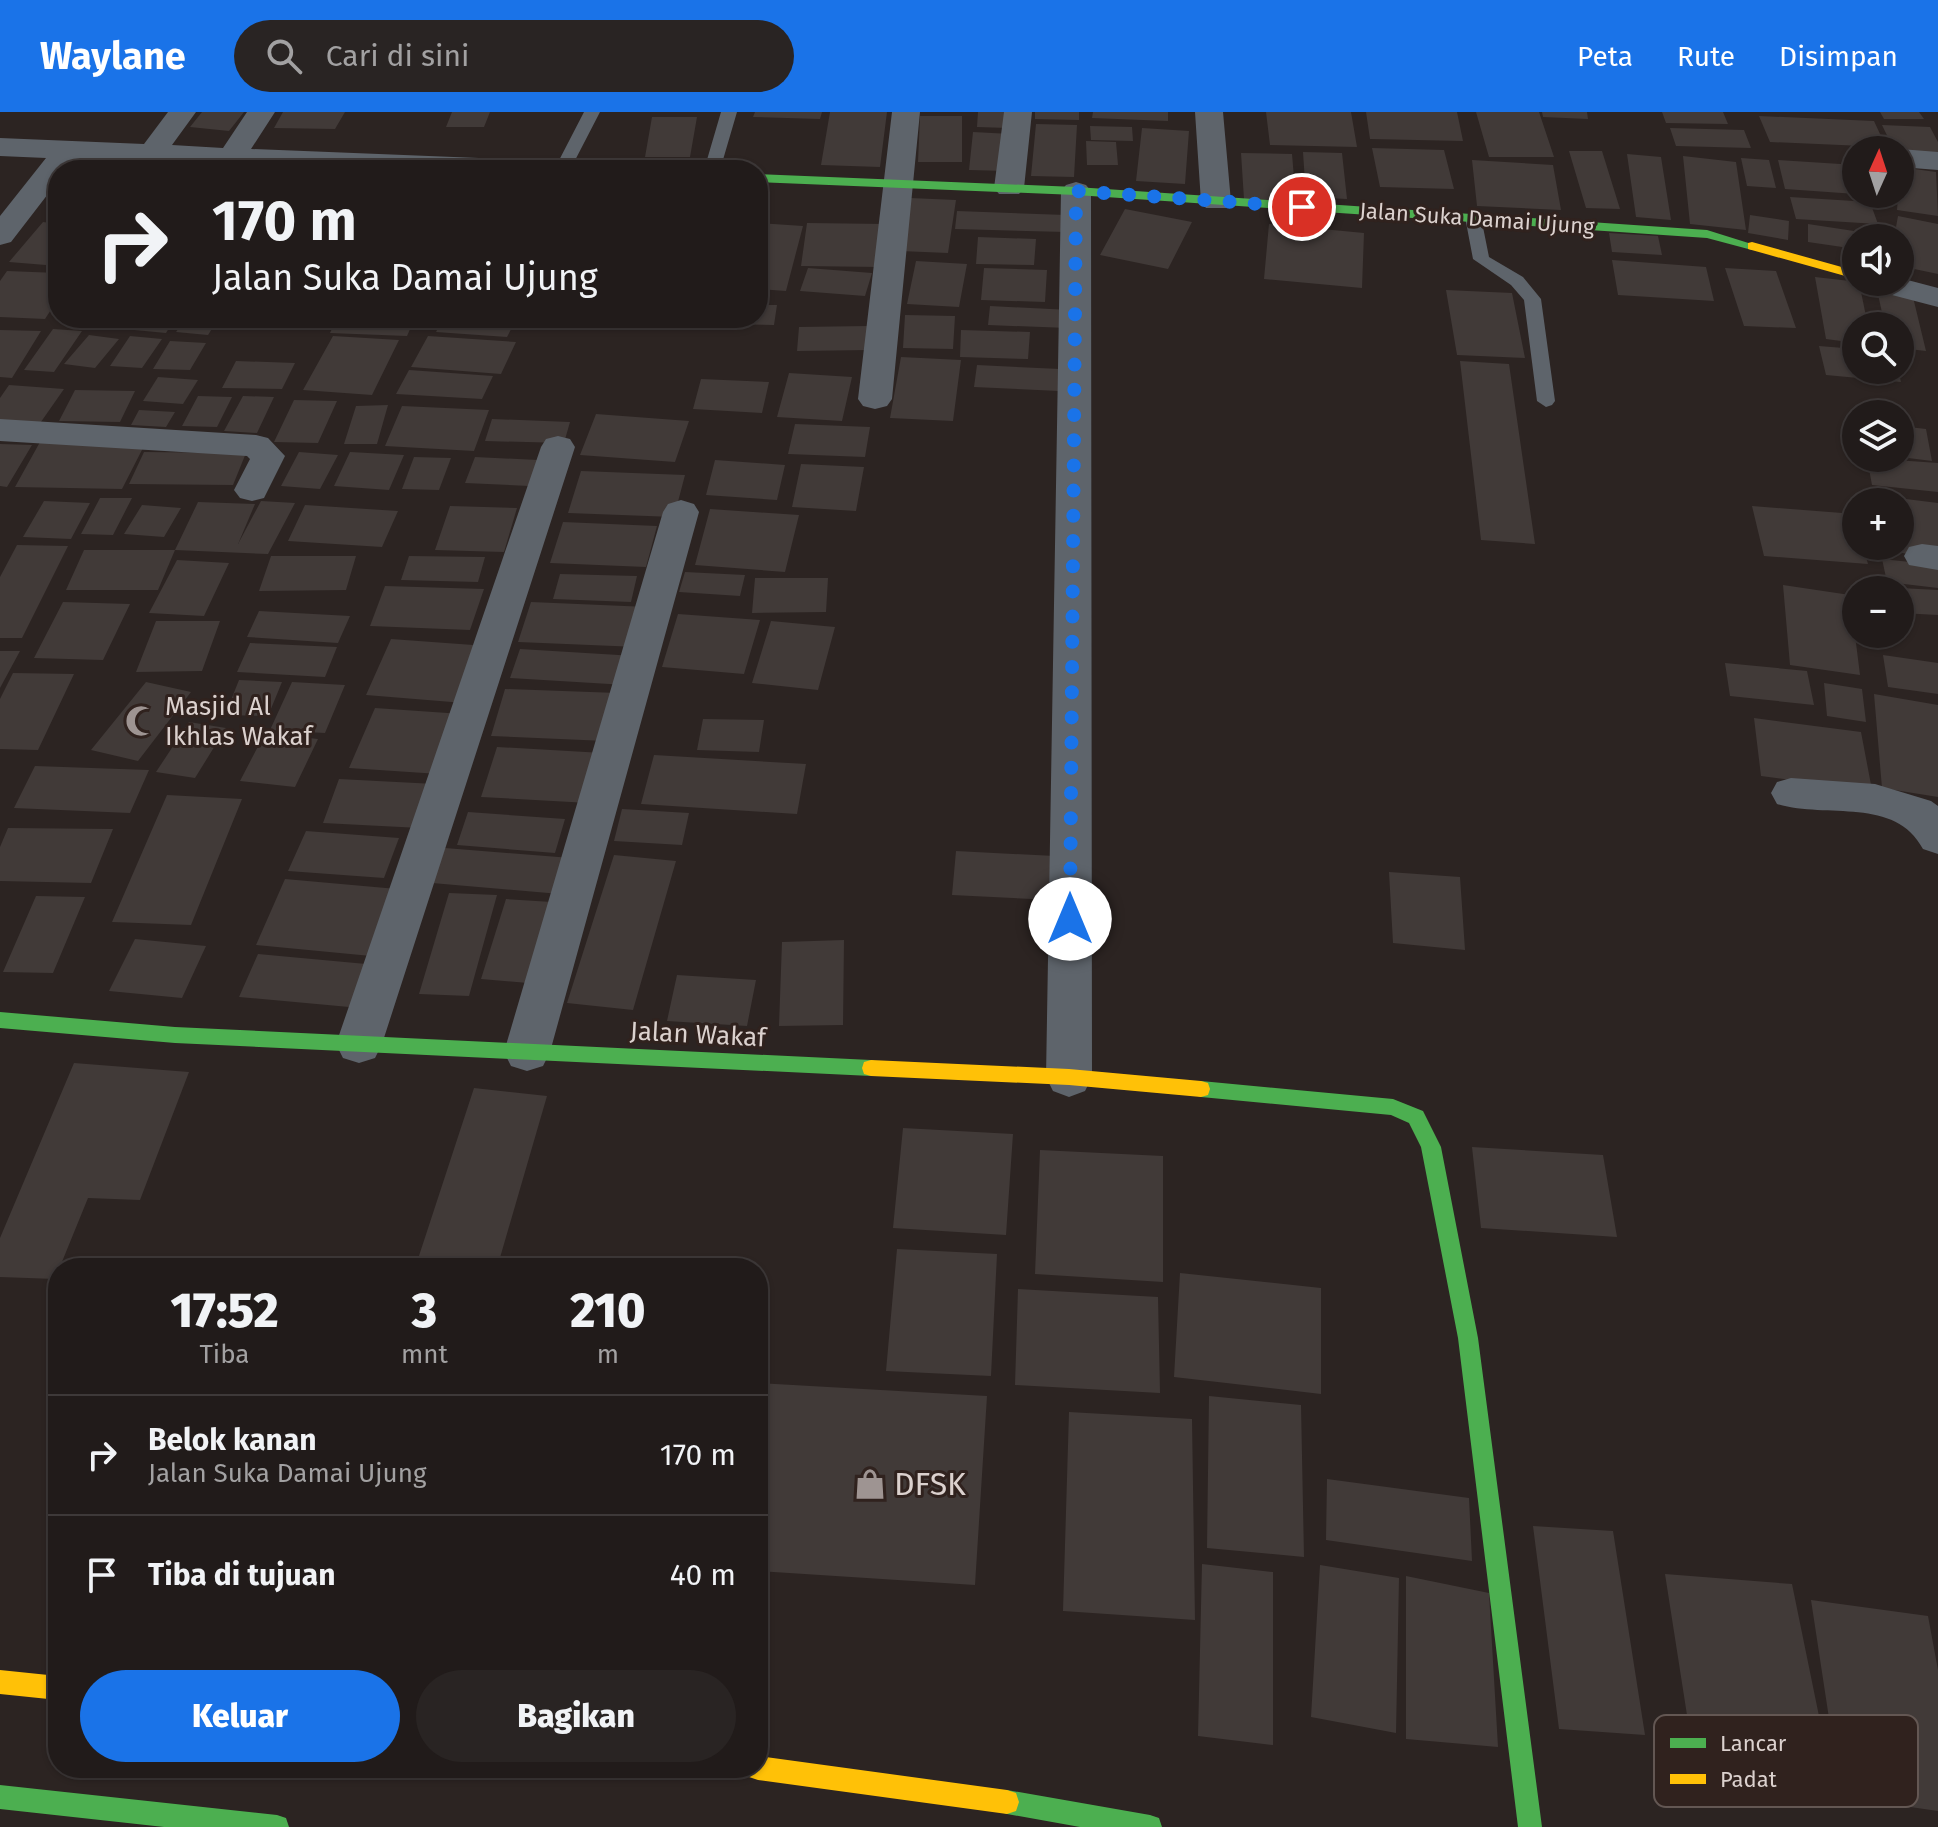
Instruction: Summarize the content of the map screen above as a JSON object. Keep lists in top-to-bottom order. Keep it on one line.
{"streets":{"street":["Jalan Suka Damai Ujung","Jalan Wakaf"]},"places":{"mosque":["Masjid Al Ikhlas Wakaf"],"shop":["DFSK"]},"legend":["Lancar","Padat"],"north":"top","page":{"header":"Waylane","search":"Cari di sini","nav":["Peta","Rute","Disimpan"],"map_buttons":["+","−"],"turn":["170 m","Jalan Suka Damai Ujung"],"eta":["17:52","Tiba","3","mnt","210","m"],"list":[{"name":"Belok kanan","note":"Jalan Suka Damai Ujung","value":"170 m"},{"name":"Tiba di tujuan","value":"40 m"}],"buttons":["Keluar","Bagikan"]}}
